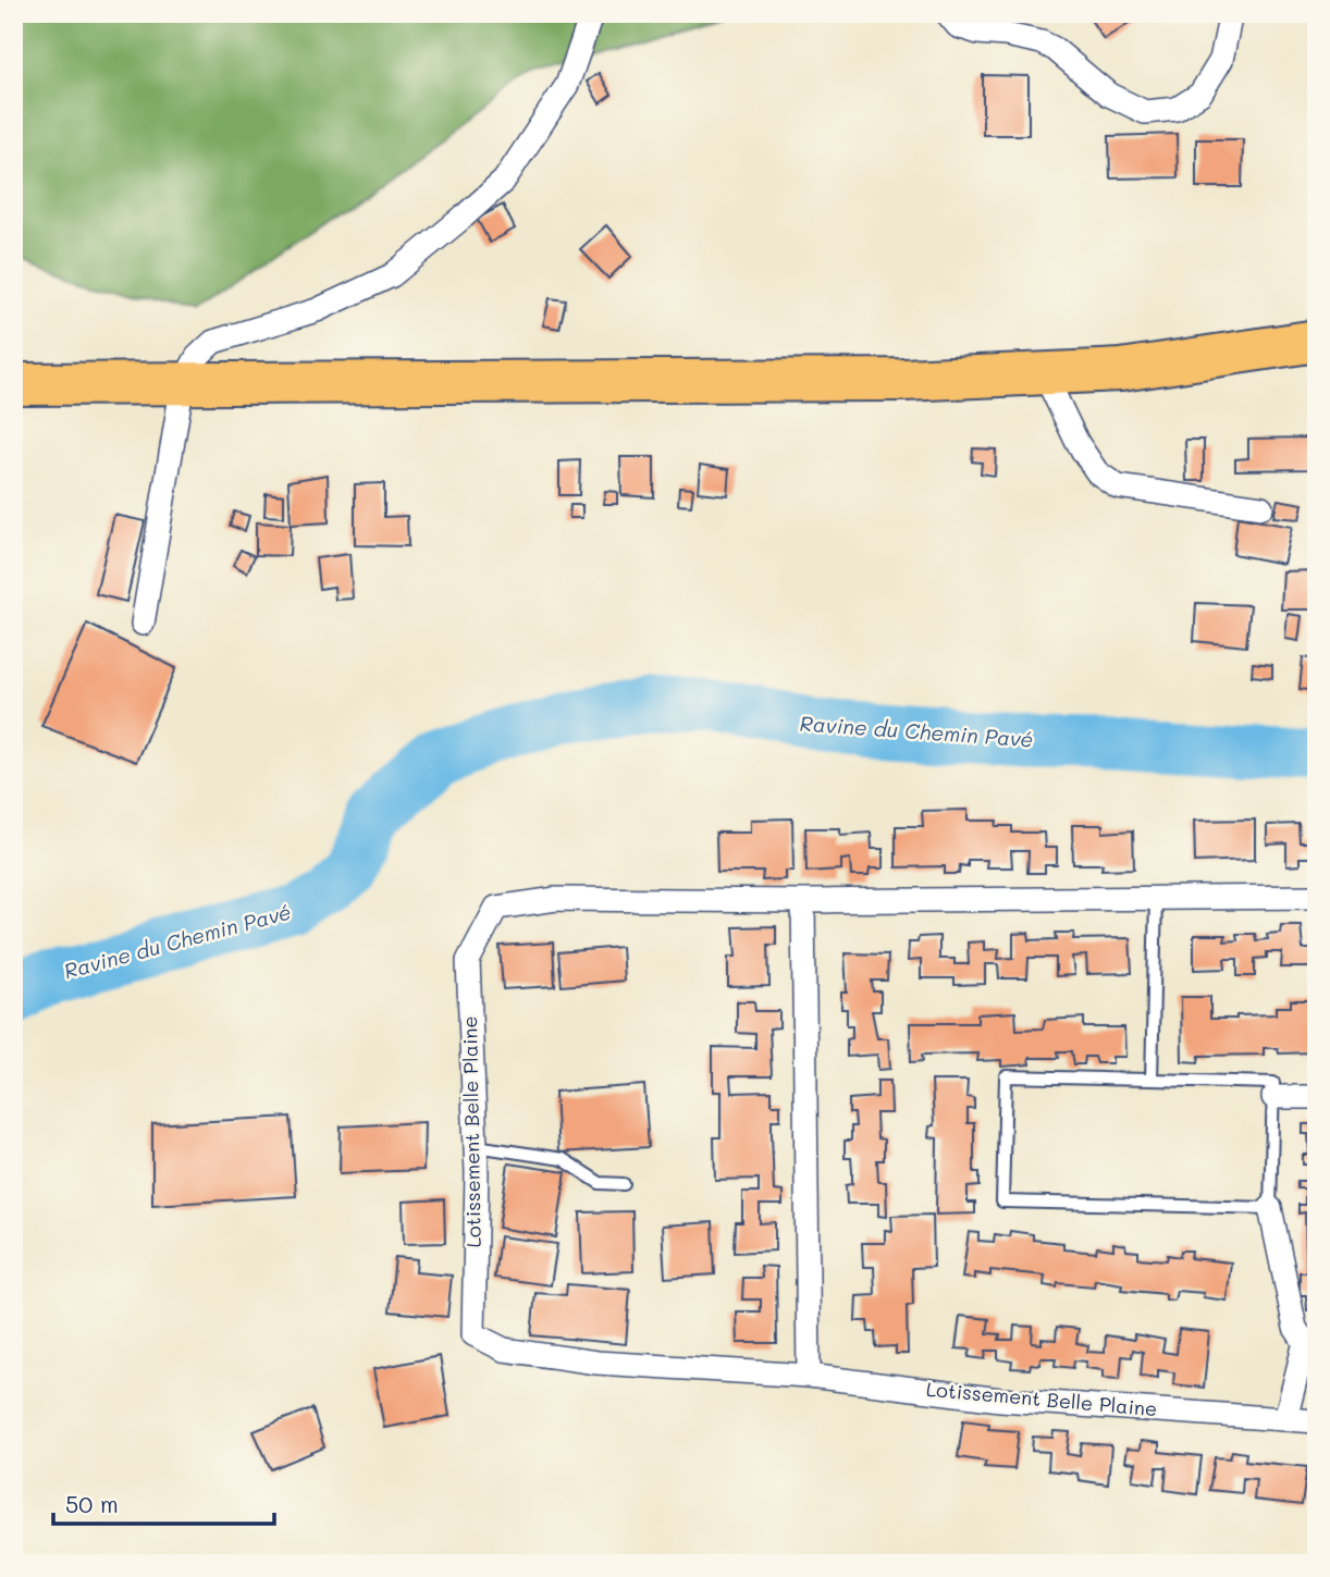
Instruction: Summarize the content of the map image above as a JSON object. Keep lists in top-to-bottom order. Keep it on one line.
{"streets":{"street":["Lotissement Belle Plaine"]},"water":["Ravine du Chemin Pavé"],"scale_bar":"50 m"}
